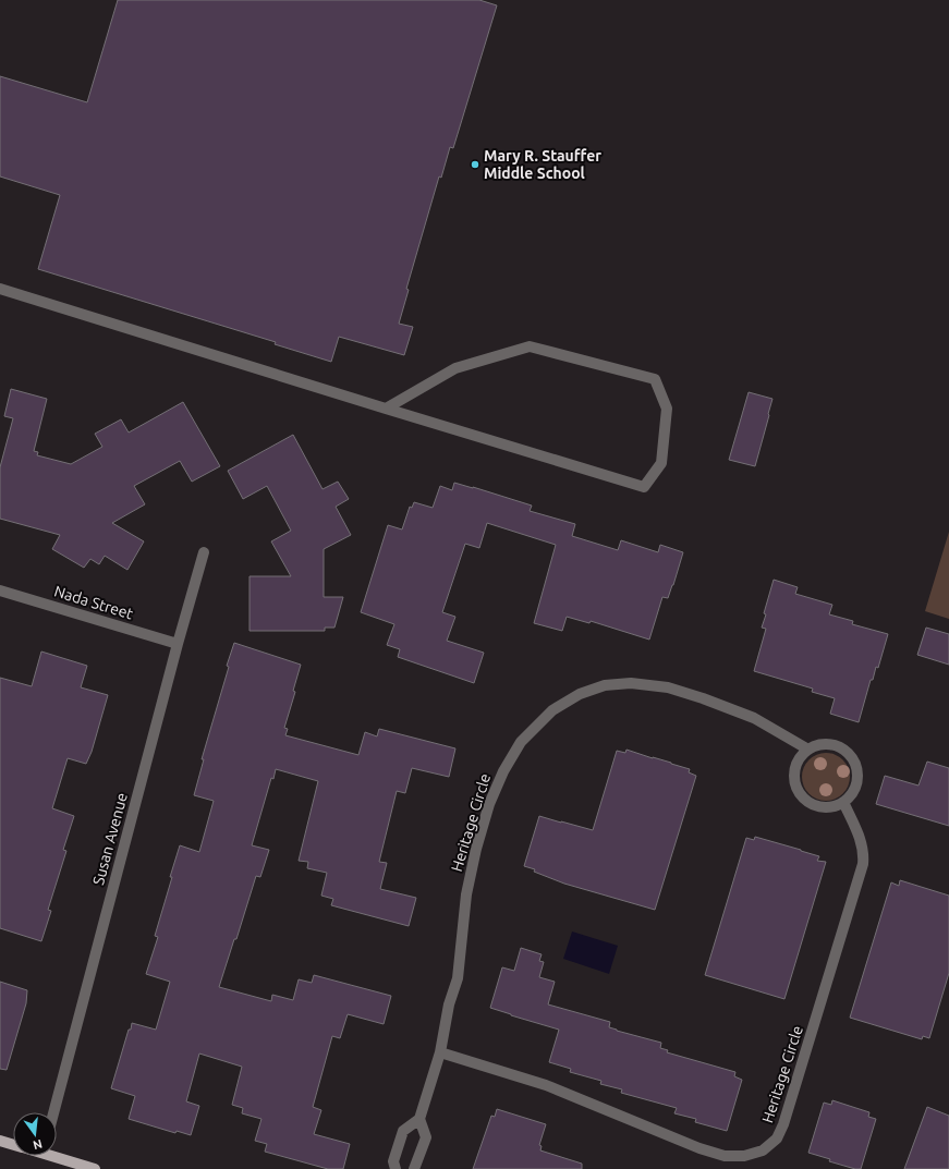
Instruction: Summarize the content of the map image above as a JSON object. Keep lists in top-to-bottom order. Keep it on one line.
{"streets":{"street":["Nada Street","Heritage Circle","Susan Avenue"]},"crossings":[["Nada Street","Susan Avenue"]],"places":["Mary R. Stauffer Middle School"],"north":"bottom"}
